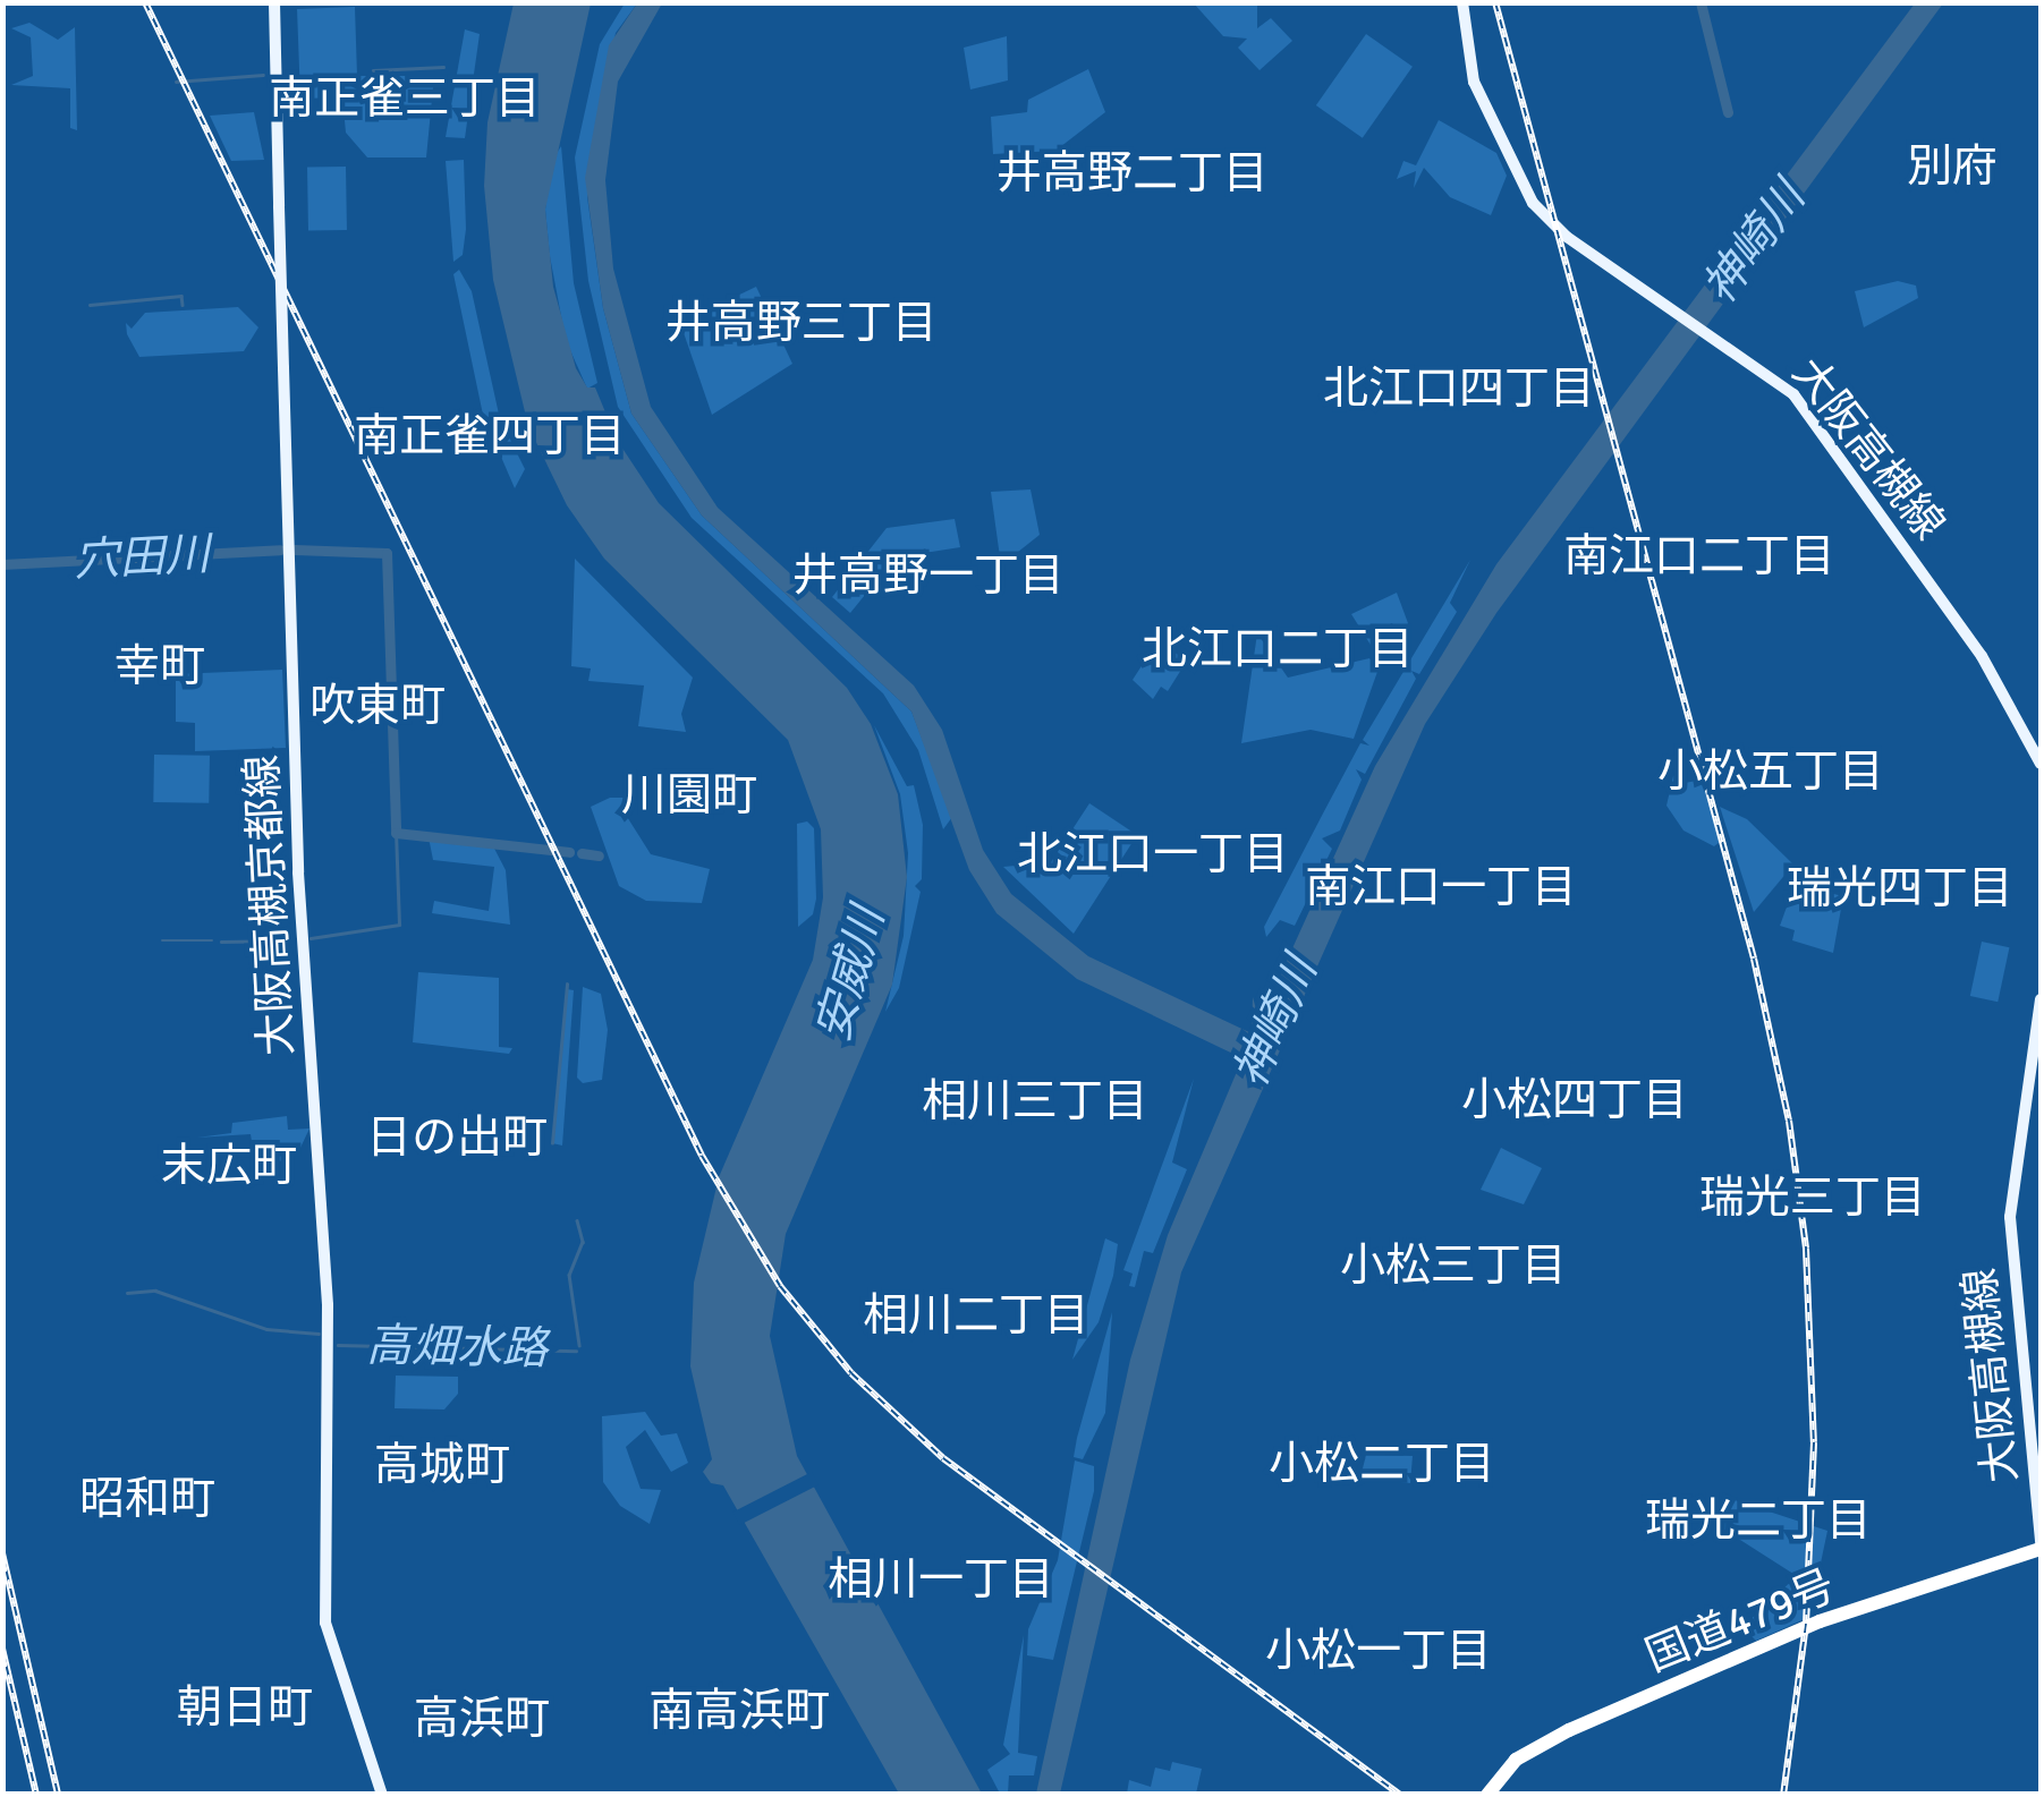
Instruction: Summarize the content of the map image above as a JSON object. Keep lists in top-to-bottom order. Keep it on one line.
{"streets":{"highway":["国道479号"],"main road":["大阪高槻線","大阪高槻京都線"]},"crossings":[["大阪高槻線","国道479号"]],"districts":["南正雀三丁目","別府","井高野二丁目","井高野三丁目","北江口四丁目","南正雀四丁目","南江口二丁目","井高野一丁目","北江口二丁目","幸町","吹東町","小松五丁目","川園町","北江口一丁目","南江口一丁目","瑞光四丁目","小松四丁目","相川三丁目","日の出町","末広町","瑞光三丁目","小松三丁目","相川二丁目","小松二丁目","高城町","昭和町","瑞光二丁目","相川一丁目","小松一丁目","朝日町","南高浜町","高浜町"],"water":["神崎川","穴田川","安威川","高畑水路"]}
